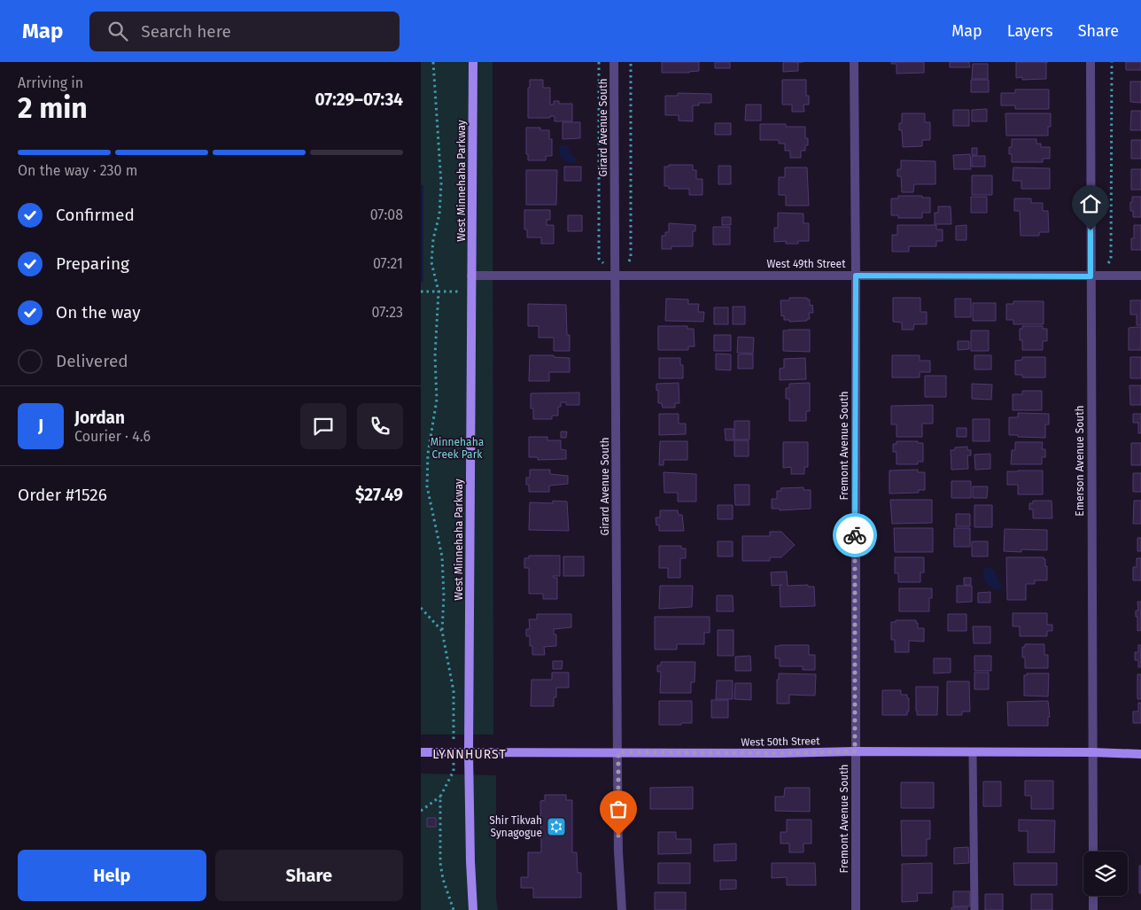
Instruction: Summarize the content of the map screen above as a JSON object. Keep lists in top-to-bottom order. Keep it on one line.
{"streets":{"street":["Girard Avenue South","West Minnehaha Parkway","West 49th Street","Fremont Avenue South","Emerson Avenue South","West 50th Street"]},"crossings":[["Girard Avenue South","West 49th Street"],["Girard Avenue South","West 50th Street"],["West Minnehaha Parkway","West 49th Street"],["West Minnehaha Parkway","West 50th Street"],["West 49th Street","Fremont Avenue South"],["West 49th Street","Emerson Avenue South"],["Fremont Avenue South","West 50th Street"],["Emerson Avenue South","West 50th Street"]],"districts":["LYNNHURST"],"parks":["Minnehaha Creek Park"],"places":{"synagogue":["Shir Tikvah Synagogue"]},"page":{"header":"Map","search":"Search here","nav":["Map","Layers","Share"],"heading":["2 min","Arriving in","07:29–07:34"],"panel":["Jordan","Courier · 4.6","Order #1526","$27.49"],"bar":"On the way · 230 m","list":[["Confirmed","07:08"],["Preparing","07:21"],["On the way","07:23"],"Delivered"],"round":"J","buttons":["Help","Share"]}}
